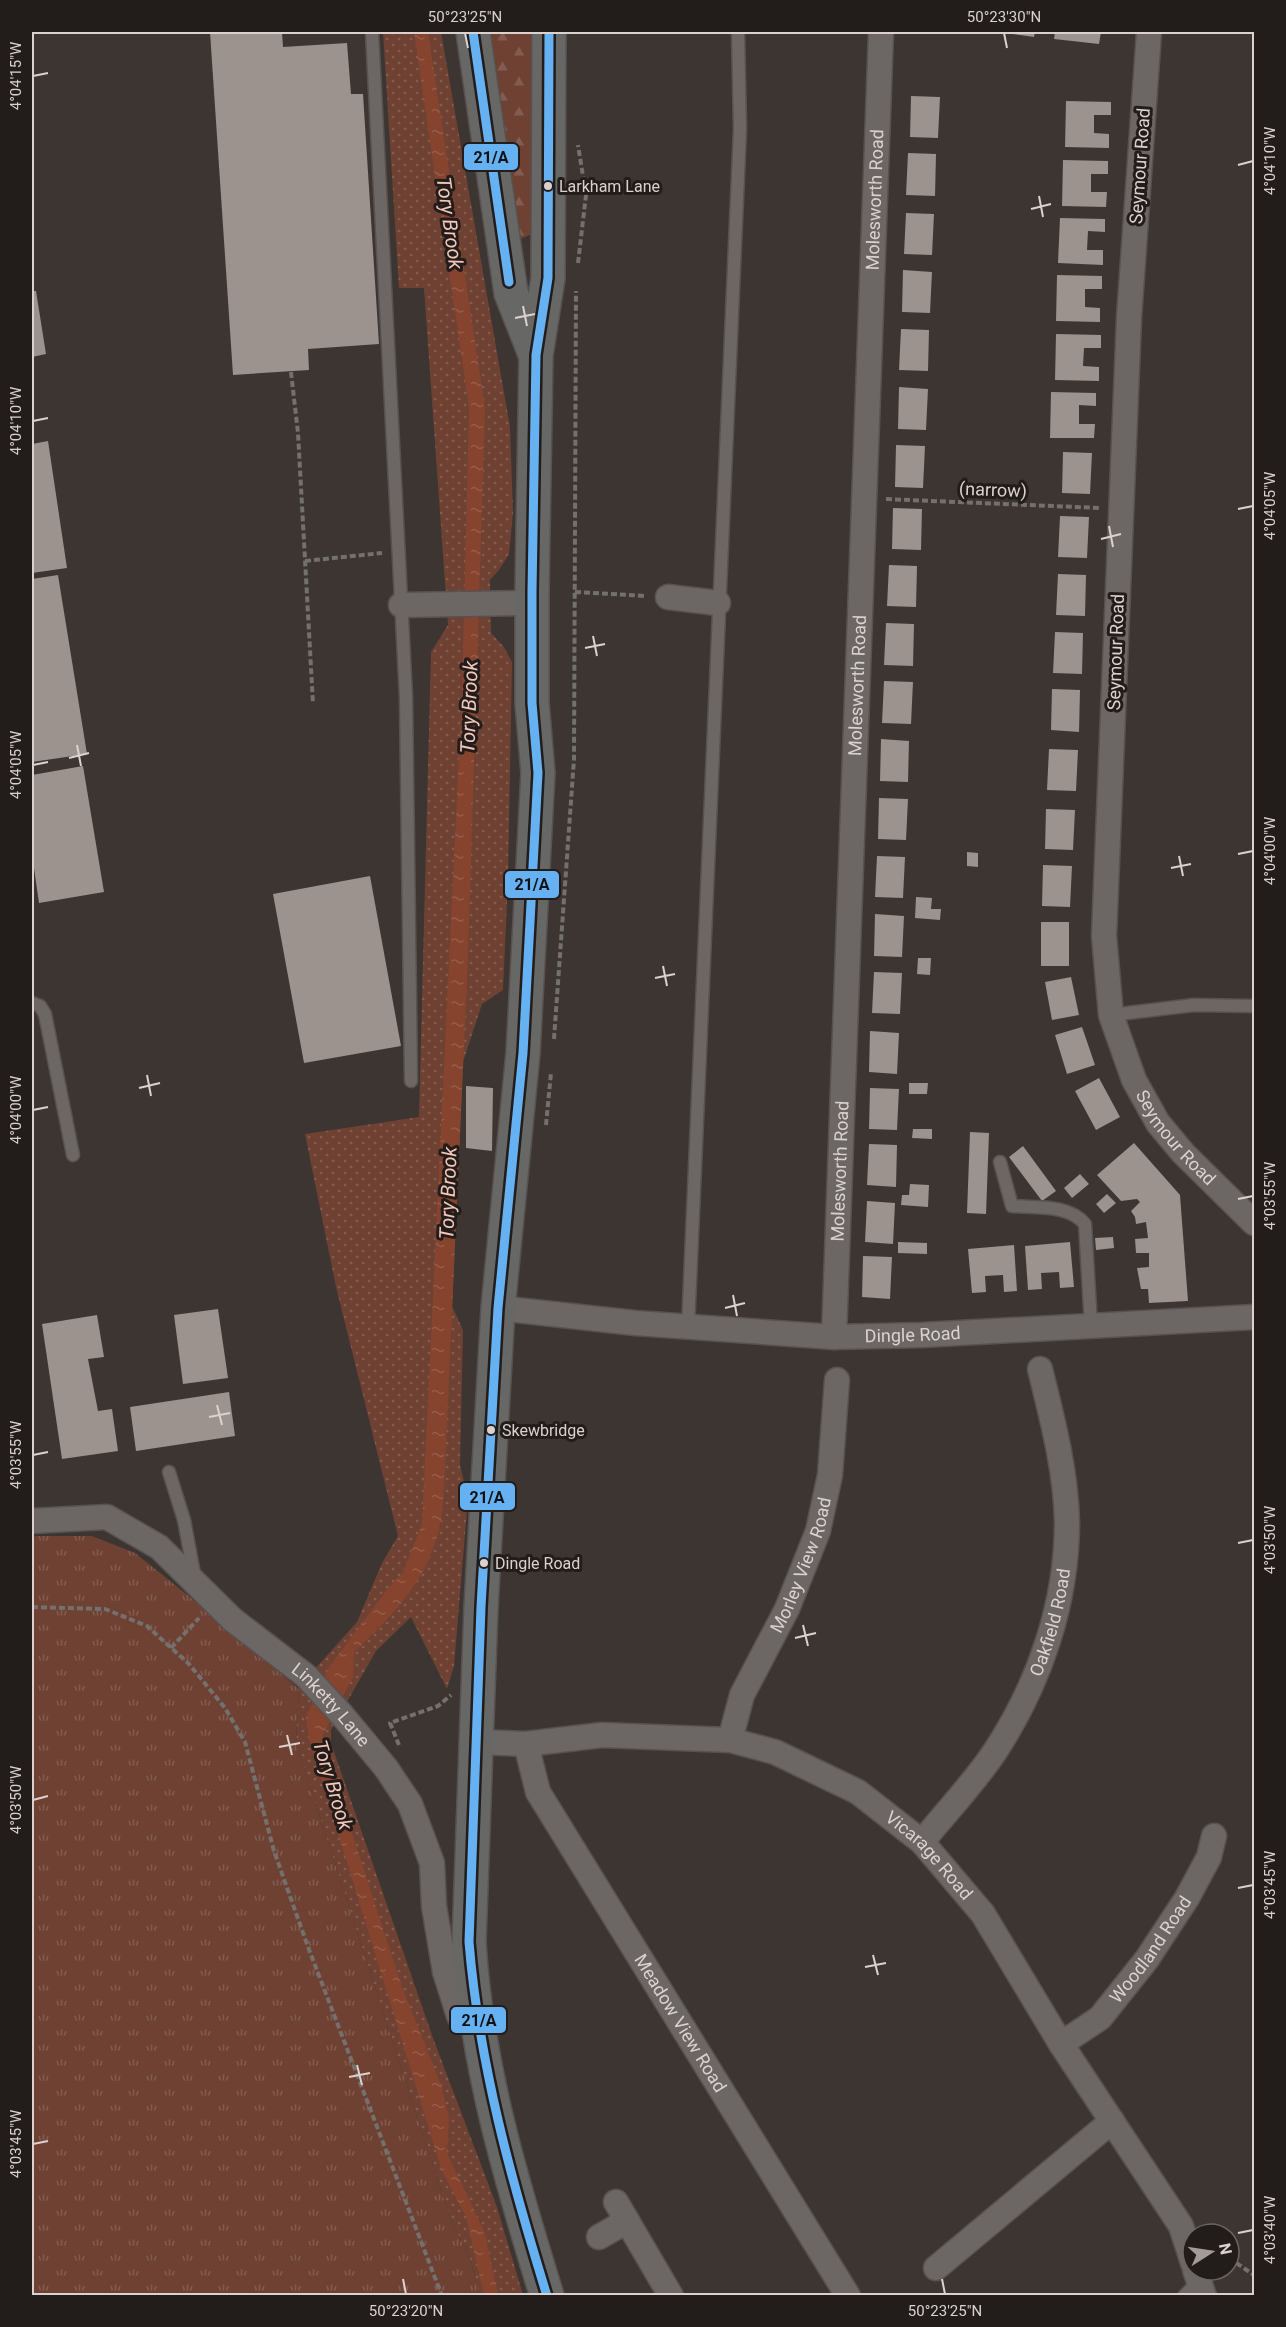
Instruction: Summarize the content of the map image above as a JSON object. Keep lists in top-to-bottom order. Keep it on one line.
{"streets":{"street":["Seymour Road","Molesworth Road","Dingle Road","Morley View Road","Oakfield Road","Linketty Lane","Vicarage Road","Woodland Road","Meadow View Road"],"path":["(narrow)"]},"crossings":[["Seymour Road","(narrow)"],["Molesworth Road","(narrow)"],["Molesworth Road","Dingle Road"],["Morley View Road","Vicarage Road"],["Oakfield Road","Vicarage Road"],["Vicarage Road","Woodland Road"],["Vicarage Road","Meadow View Road"]],"water":["Tory Brook"],"places":["Larkham Lane","Skewbridge","Dingle Road"],"lines":["transit line 21/A"],"north":"right","coordinates":["50°23'25\"N","50°23'30\"N","4°04'15\"W","4°04'10\"W","4°04'05\"W","4°04'00\"W","4°03'55\"W","4°03'50\"W","4°03'45\"W","4°03'40\"W","50°23'20\"N"]}
